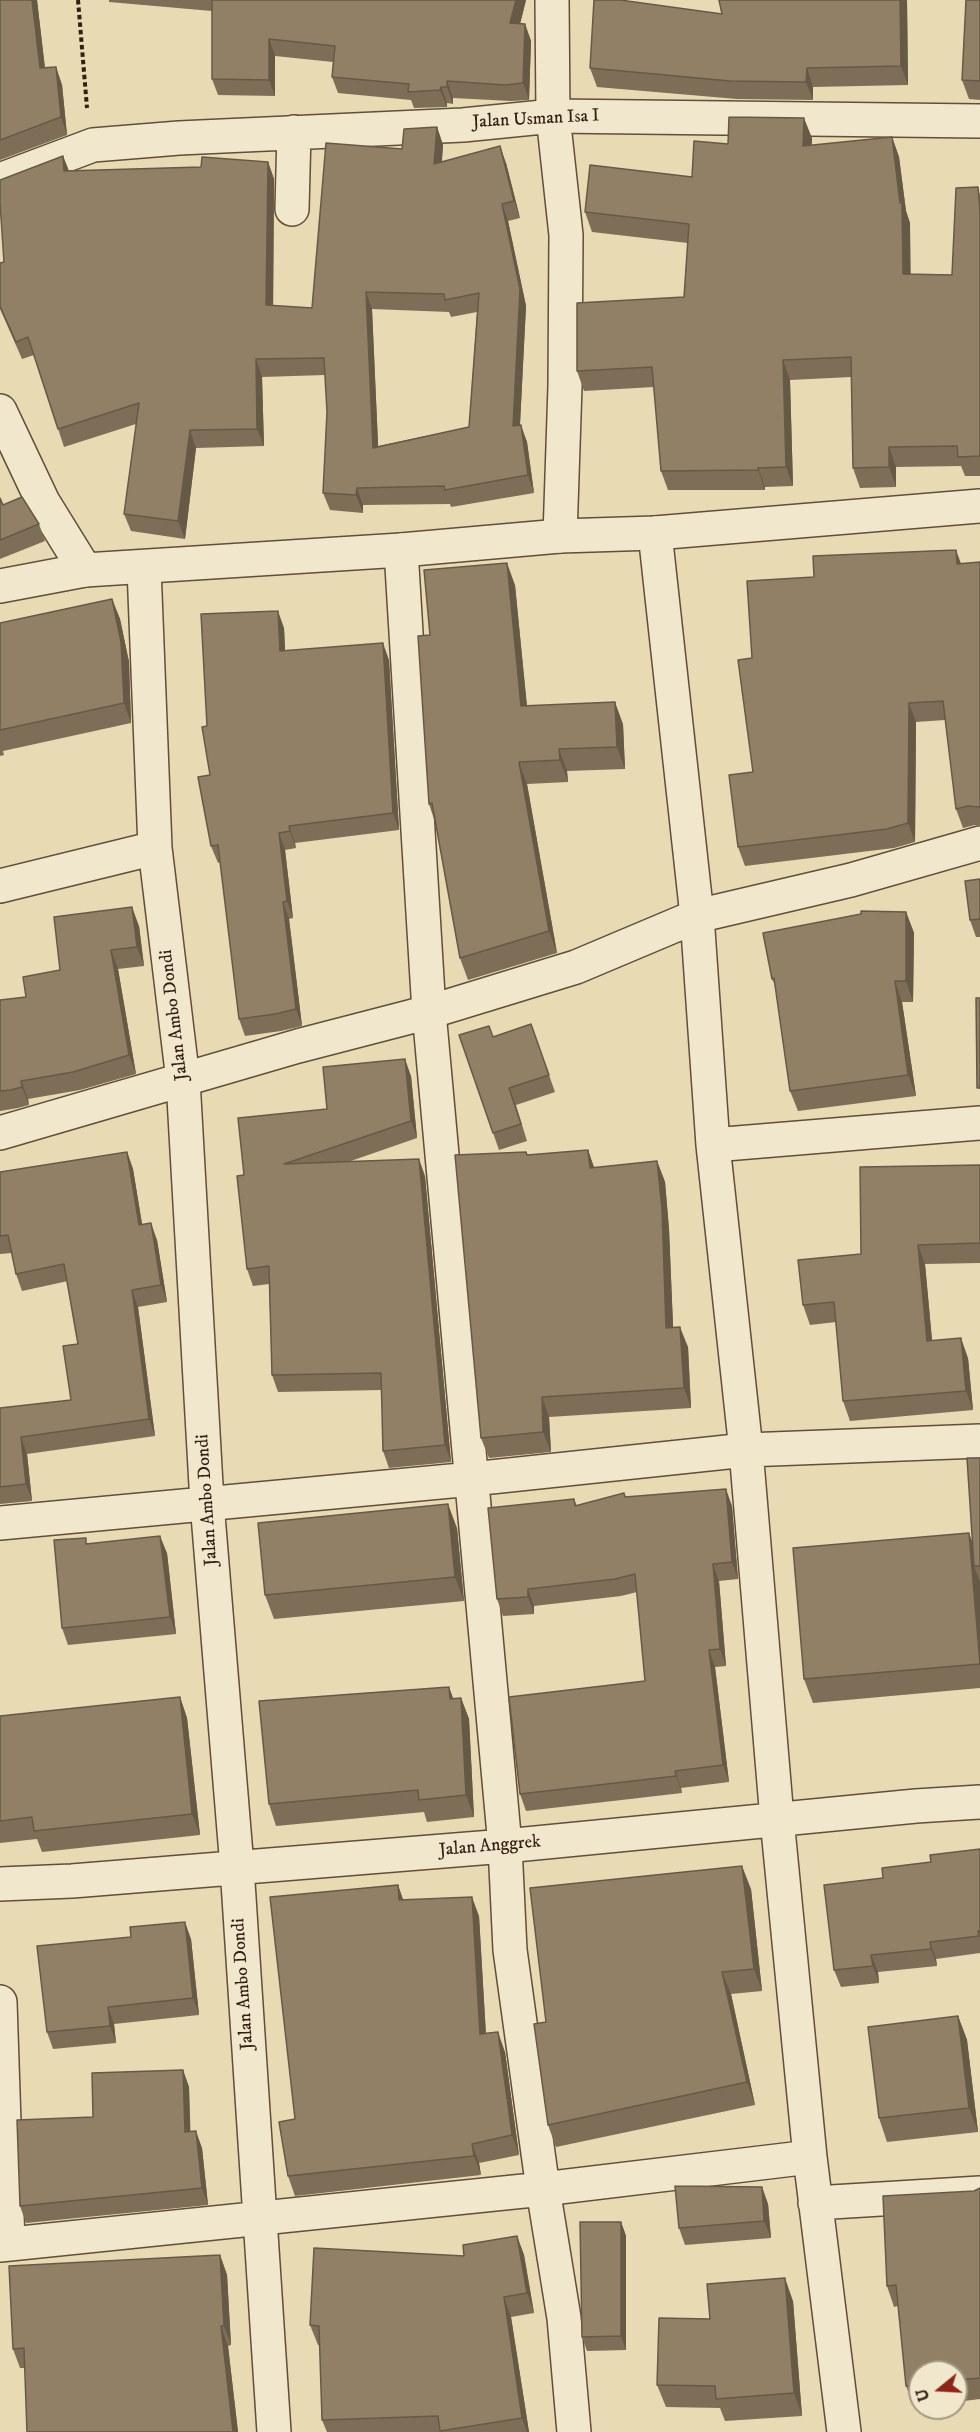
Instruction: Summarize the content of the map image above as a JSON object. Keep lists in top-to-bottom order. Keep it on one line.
{"streets":{"street":["Jalan Usman Isa I","Jalan Ambo Dondi","Jalan Anggrek"]},"crossings":[["Jalan Ambo Dondi","Jalan Anggrek"]],"north":"left"}
